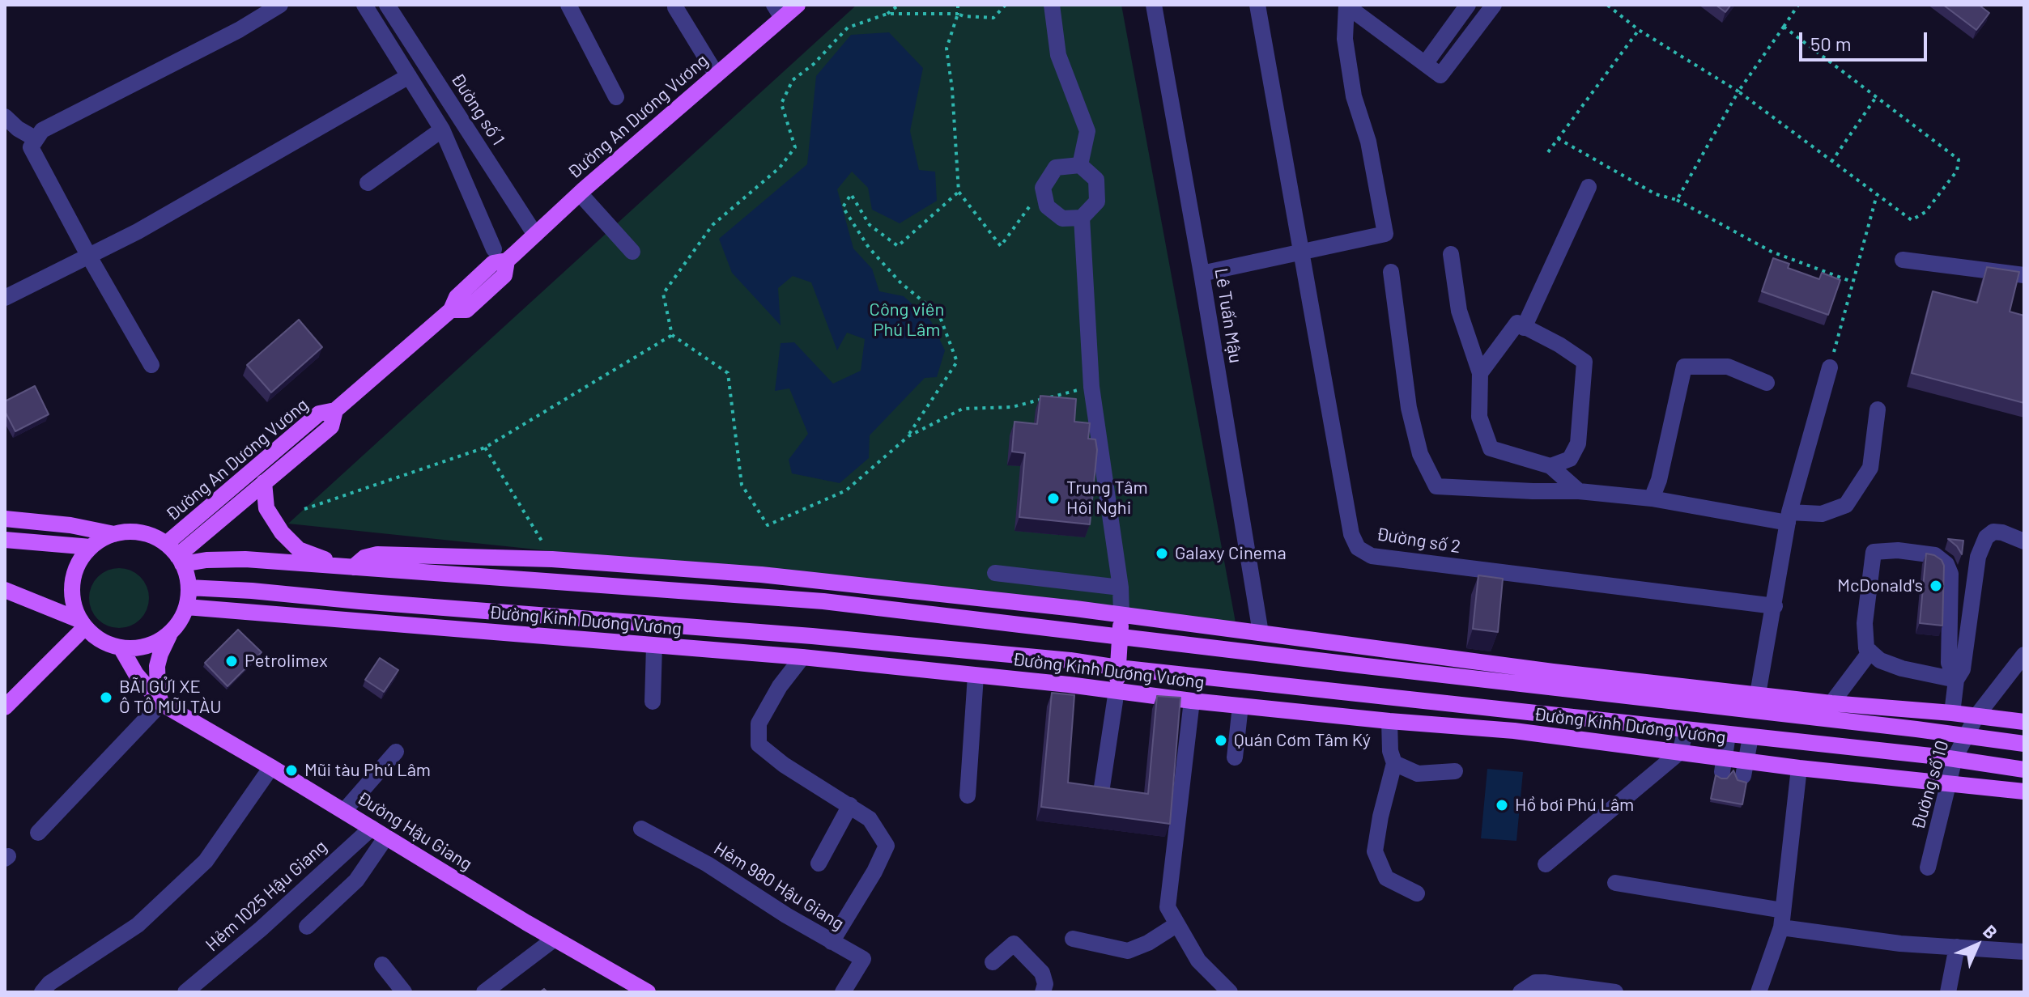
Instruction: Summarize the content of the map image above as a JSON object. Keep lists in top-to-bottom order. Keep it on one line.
{"streets":{"main road":["Đường An Dương Vương","Đường Kinh Dương Vương","Đường Hậu Giang"],"street":["Đường số 1","Lê Tuấn Mậu","Đường số 2","Đường số 10","Hẻm 980 Hậu Giang","Hẻm 1025 Hậu Giang"]},"crossings":[["Đường số 1","Đường An Dương Vương"],["Đường An Dương Vương","Đường Kinh Dương Vương"],["Đường An Dương Vương","Đường Hậu Giang"],["Lê Tuấn Mậu","Đường Kinh Dương Vương"],["Đường Kinh Dương Vương","Đường số 10"],["Đường Kinh Dương Vương","Đường Hậu Giang"],["Đường Hậu Giang","Hẻm 1025 Hậu Giang"]],"parks":["Công viên Phú Lâm"],"places":["Trung Tâm Hôi Nghi","Galaxy Cinema","McDonald's","Petrolimex","BÃI GỬI XE Ô TÔ MŨI TÀU","Quán Cơm Tâm Ký","Mũi tàu Phú Lâm","Hồ bơi Phú Lâm"],"scale_bar":"50 m","north":"top right"}
